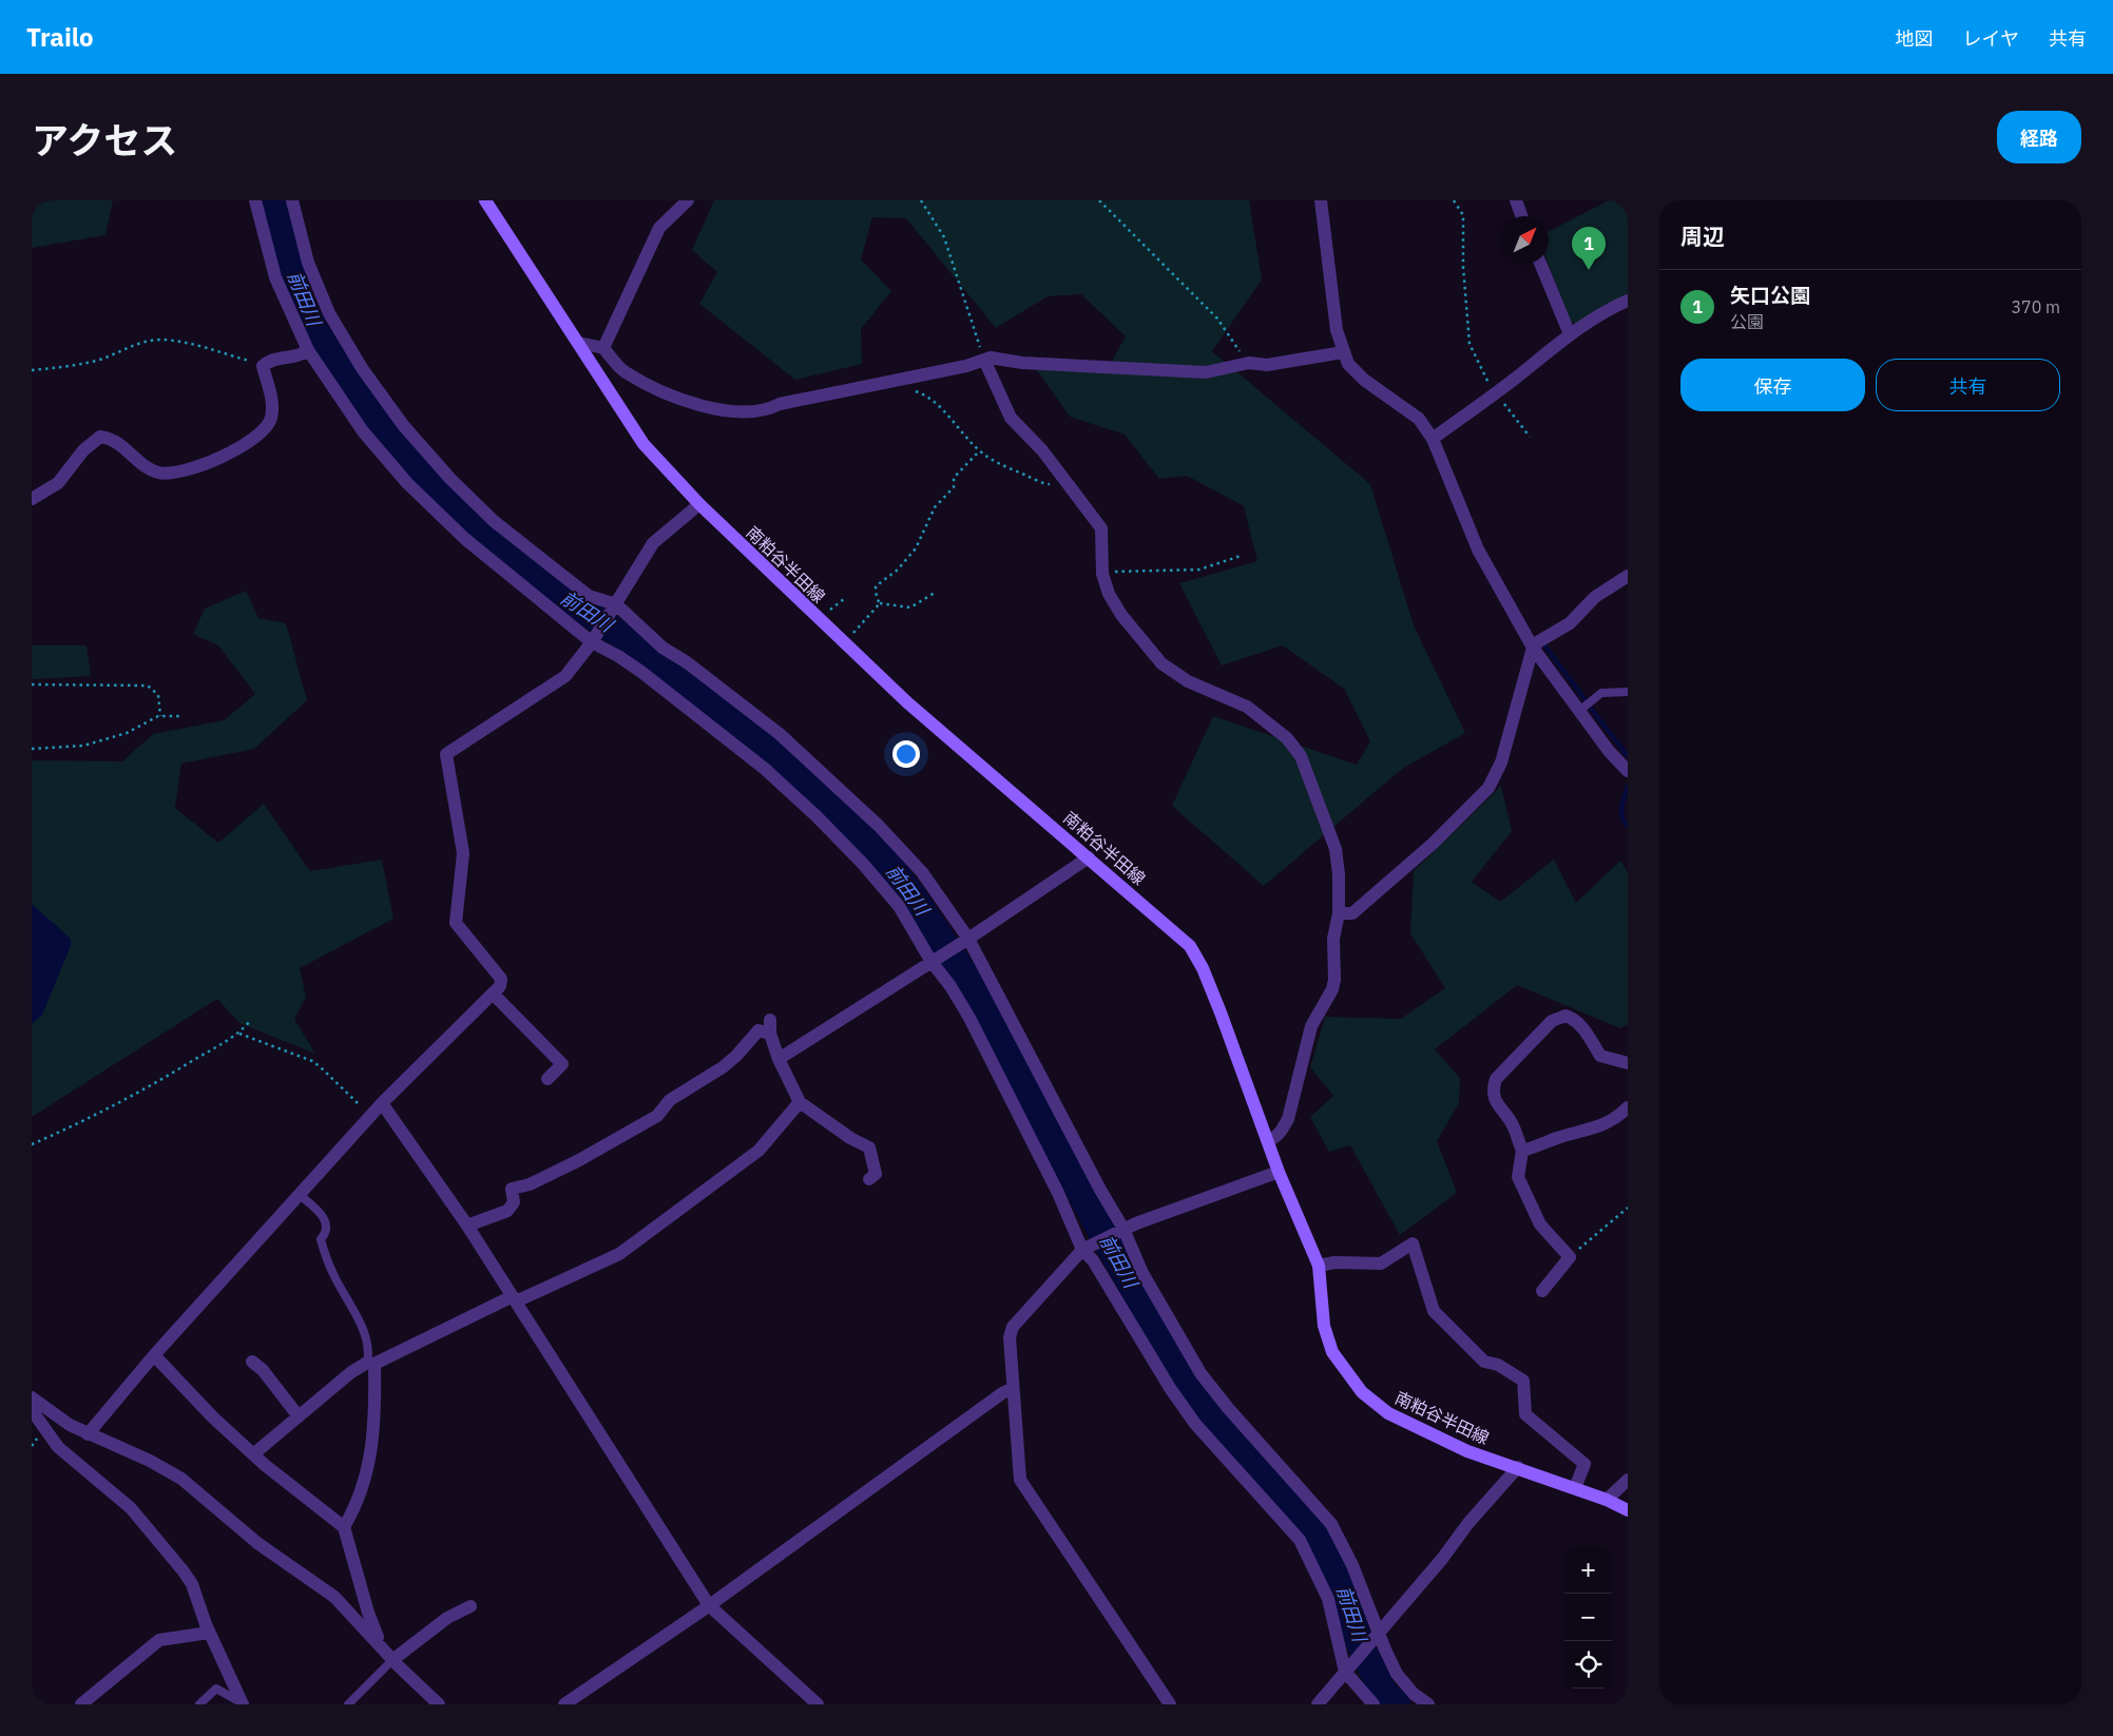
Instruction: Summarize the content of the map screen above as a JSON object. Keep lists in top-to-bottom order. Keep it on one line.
{"streets":{"main road":["南粕谷半田線"]},"water":["前田川"],"north":"top right","page":{"header":"Trailo","nav":["地図","レイヤ","共有"],"title":"アクセス","buttons":["経路",["保存","共有"]],"heading":"周辺","pins":"1","list":[{"mark":"1","name":"矢口公園","note":"公園","value":"370 m"}],"map_buttons":["+","−"]}}
